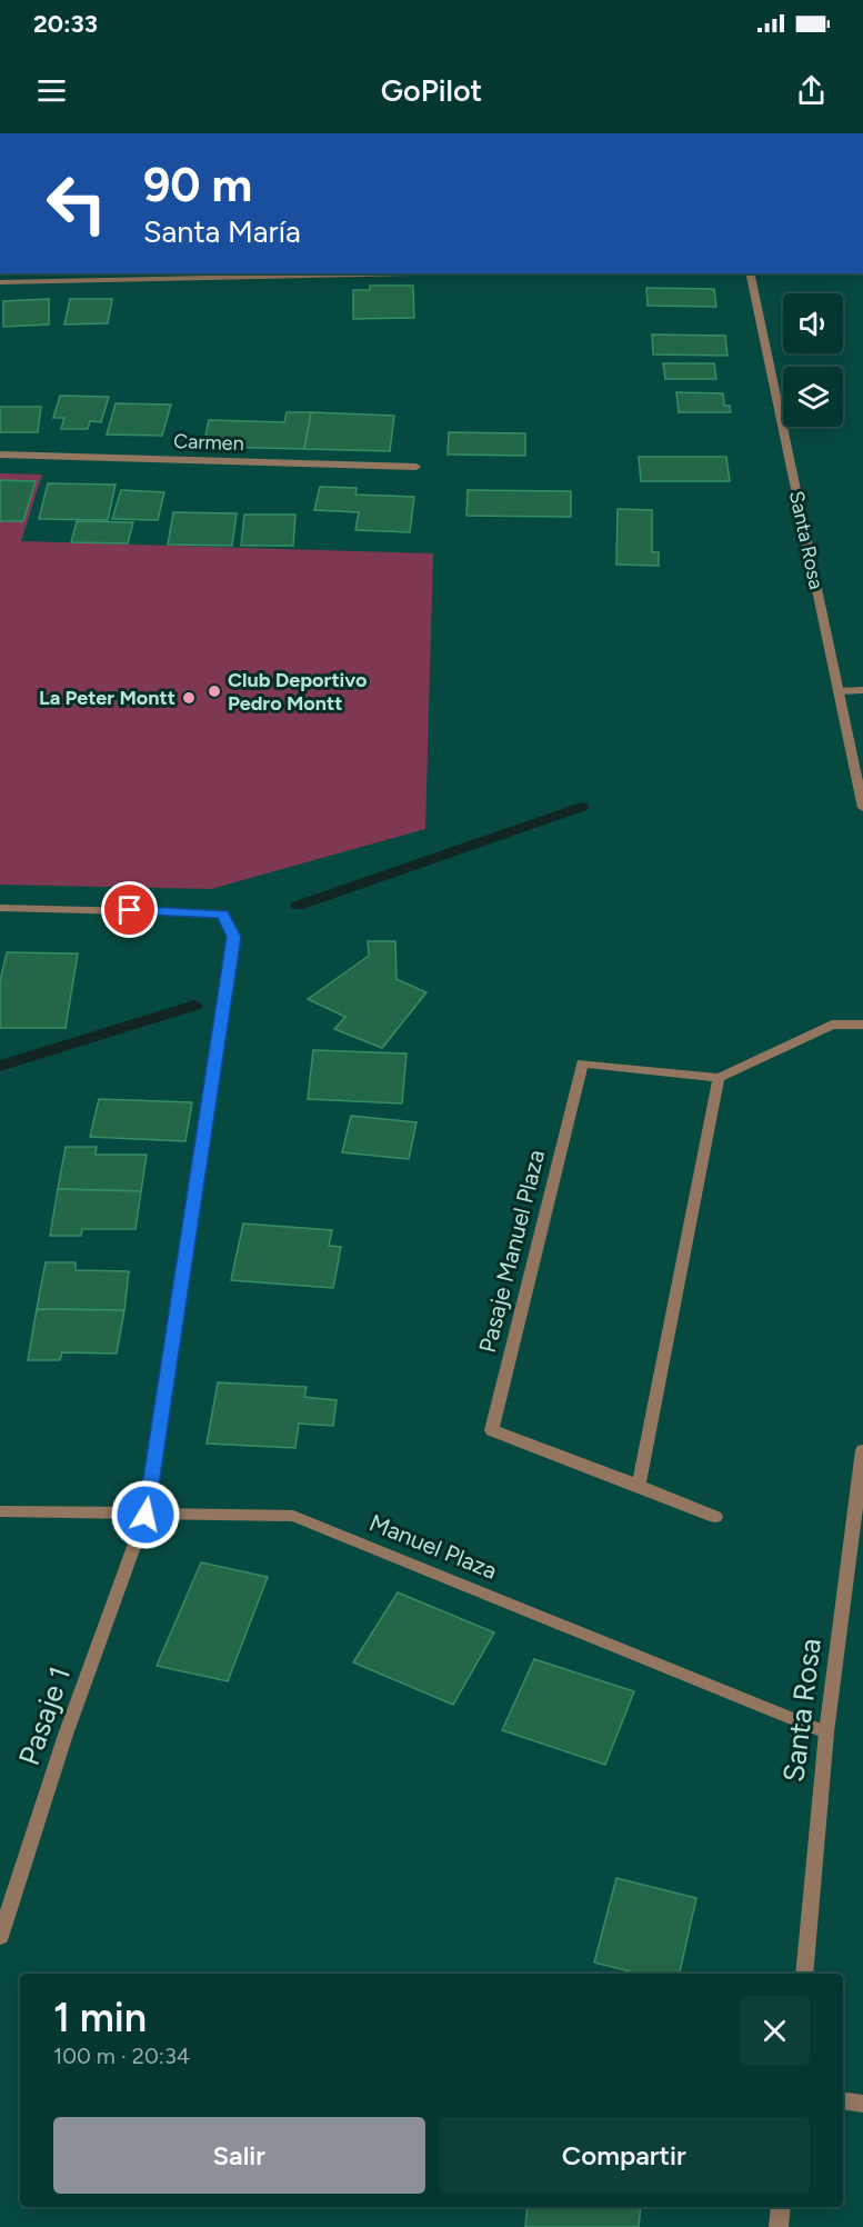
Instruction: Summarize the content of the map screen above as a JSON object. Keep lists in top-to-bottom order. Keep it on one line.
{"streets":{"street":["Carmen","Santa Rosa","Pasaje Manuel Plaza","Manuel Plaza","Pasaje 1"]},"crossings":[["Santa Rosa","Manuel Plaza"],["Manuel Plaza","Pasaje 1"]],"places":["Club Deportivo Pedro Montt","La Peter Montt"],"page":{"status":"20:33","header":"GoPilot","turn":["90 m","Santa María"],"heading":["1 min","100 m · 20:34"],"buttons":["Salir","Compartir"]}}
